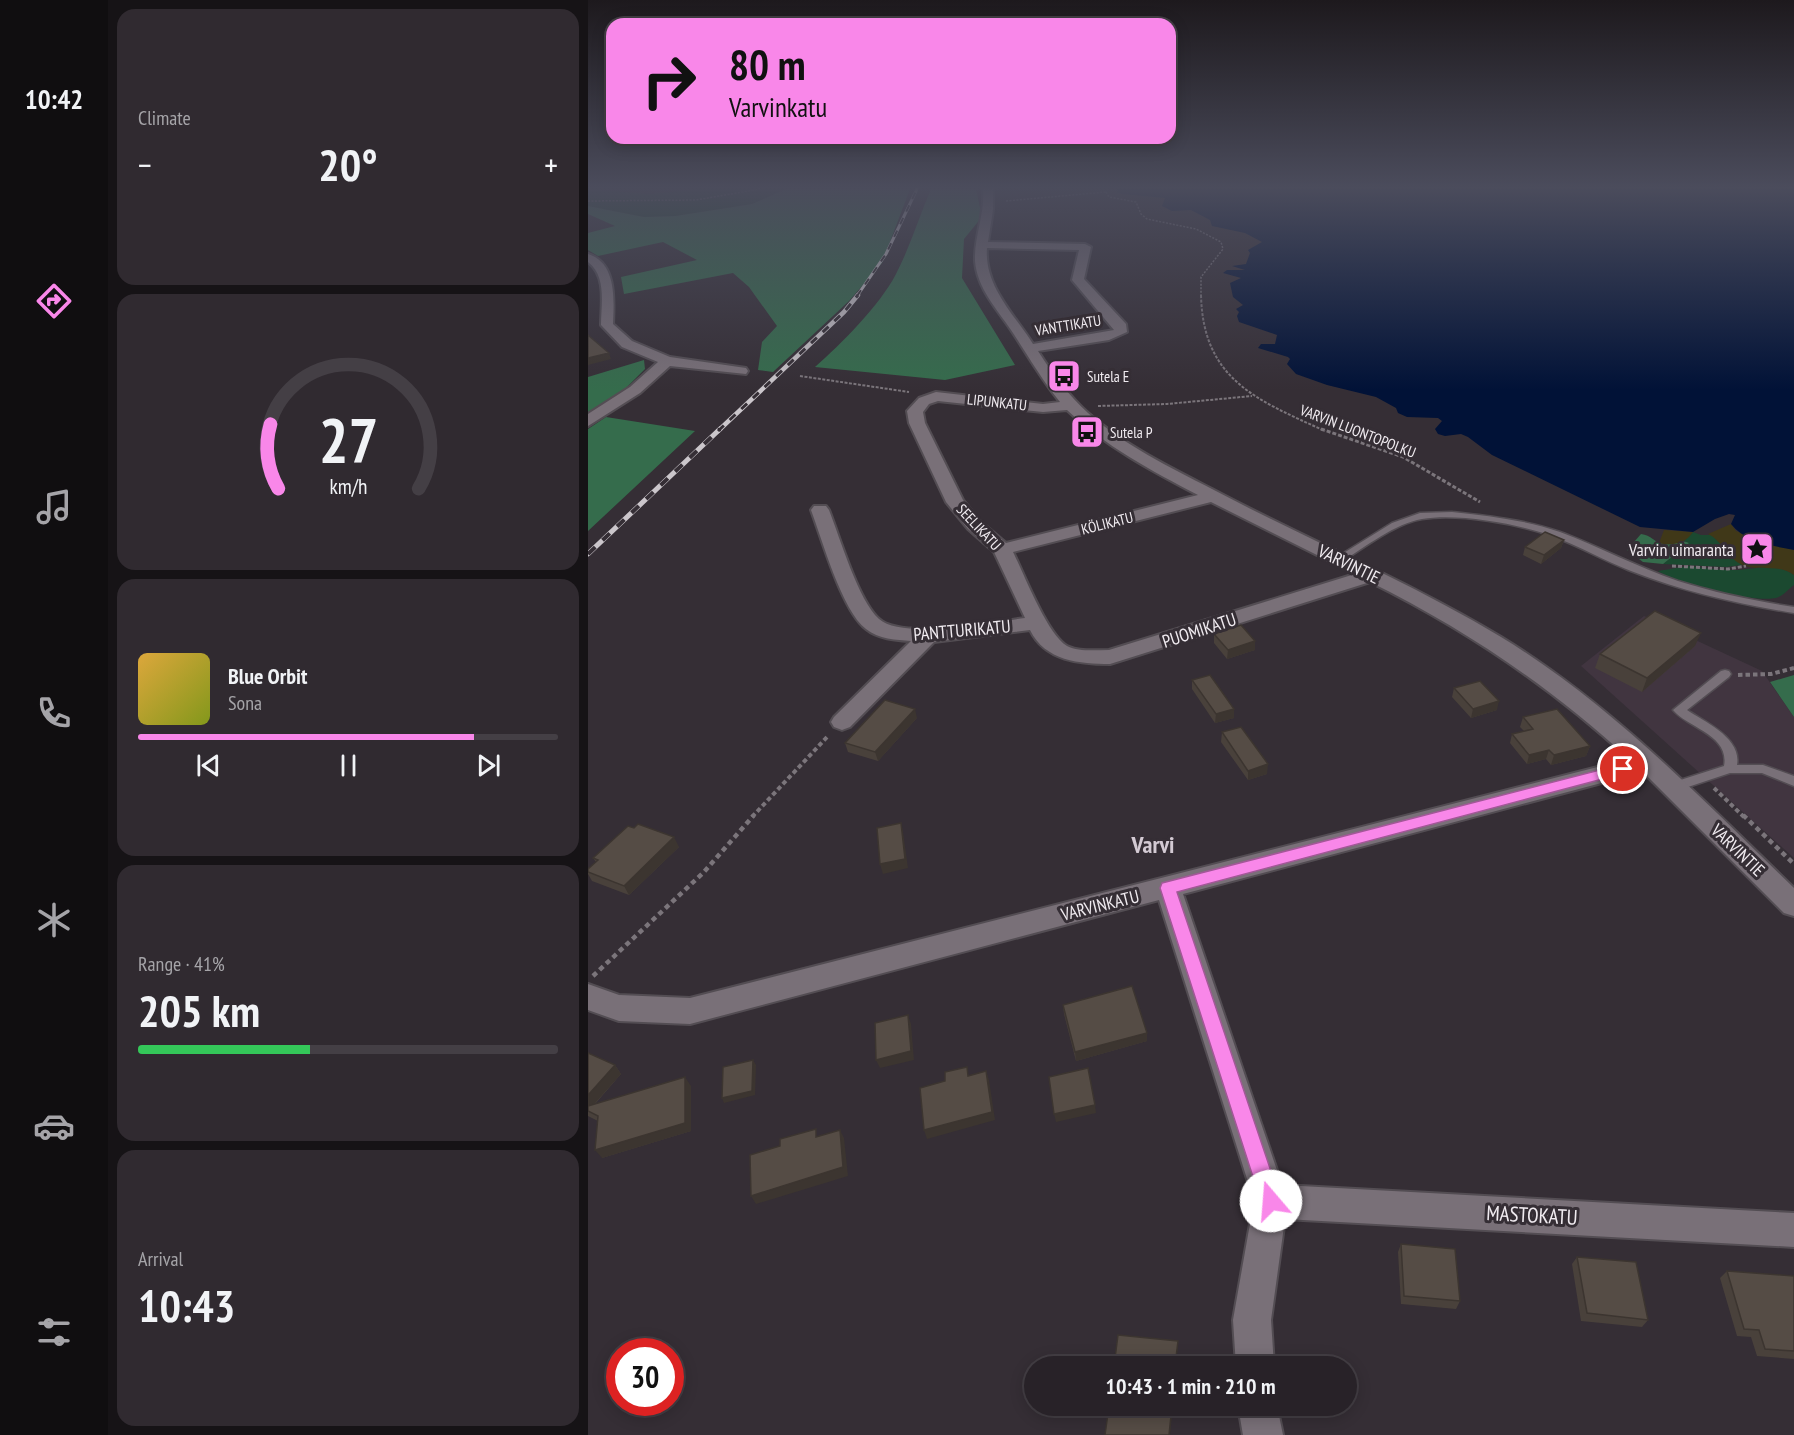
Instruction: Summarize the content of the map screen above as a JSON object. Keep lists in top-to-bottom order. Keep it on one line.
{"streets":{"street":["VANTTIKATU","LIPUNKATU","KÖLIKATU","SEELIKATU","VARVINTIE","PANTTURIKATU","PUOMIKATU","VARVINKATU","MASTOKATU"],"path":["VARVIN LUONTOPOLKU"]},"crossings":[["VANTTIKATU","VARVINTIE"],["LIPUNKATU","SEELIKATU"],["LIPUNKATU","VARVINTIE"],["KÖLIKATU","SEELIKATU"],["KÖLIKATU","VARVINTIE"],["SEELIKATU","PANTTURIKATU"],["SEELIKATU","PUOMIKATU"],["VARVINTIE","PUOMIKATU"],["VARVINTIE","VARVINKATU"],["PANTTURIKATU","PUOMIKATU"]],"districts":["Varvi"],"places":{"bus stop":["Sutela E","Sutela P"],"place":["Varvin uimaranta"]},"page":{"tabs":"10:42","tile":["Climate",["Range · 41%","205 km"],["Arrival","10:43"]],"turn":["80 m","Varvinkatu"],"heat":["−","20°","+"],"song":["Blue Orbit","Sona"],"limit":"30","trip":"10:43 · 1 min · 210 m","gauge":["27","km/h"]}}
